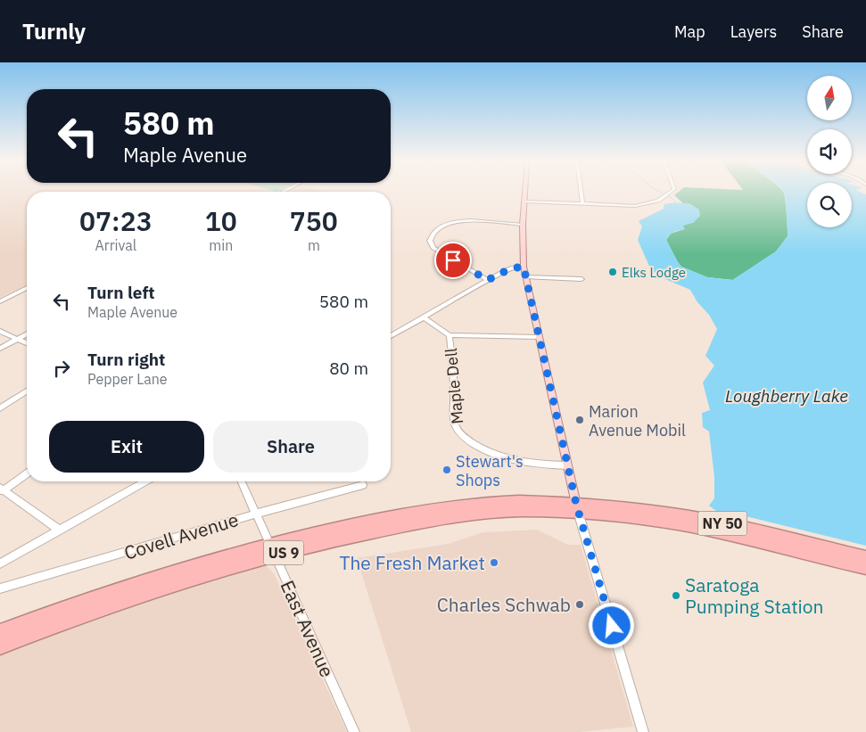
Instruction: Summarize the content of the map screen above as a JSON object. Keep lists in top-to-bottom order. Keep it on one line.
{"streets":{"highway":["NY 50","US 9"],"street":["Maple Dell","Covell Avenue","East Avenue"]},"crossings":[["NY 50","US 9"],["Covell Avenue","East Avenue"],["US 9","East Avenue"]],"water":["Loughberry Lake"],"places":["Elks Lodge","Marion Avenue Mobil","Stewart's Shops","The Fresh Market","Saratoga Pumping Station","Charles Schwab"],"north":"top","page":{"header":"Turnly","nav":["Map","Layers","Share"],"turn":["580 m","Maple Avenue"],"eta":["07:23","Arrival","10","min","750","m"],"list":[{"name":"Turn left","note":"Maple Avenue","value":"580 m"},{"name":"Turn right","note":"Pepper Lane","value":"80 m"}],"buttons":["Exit","Share"]}}
